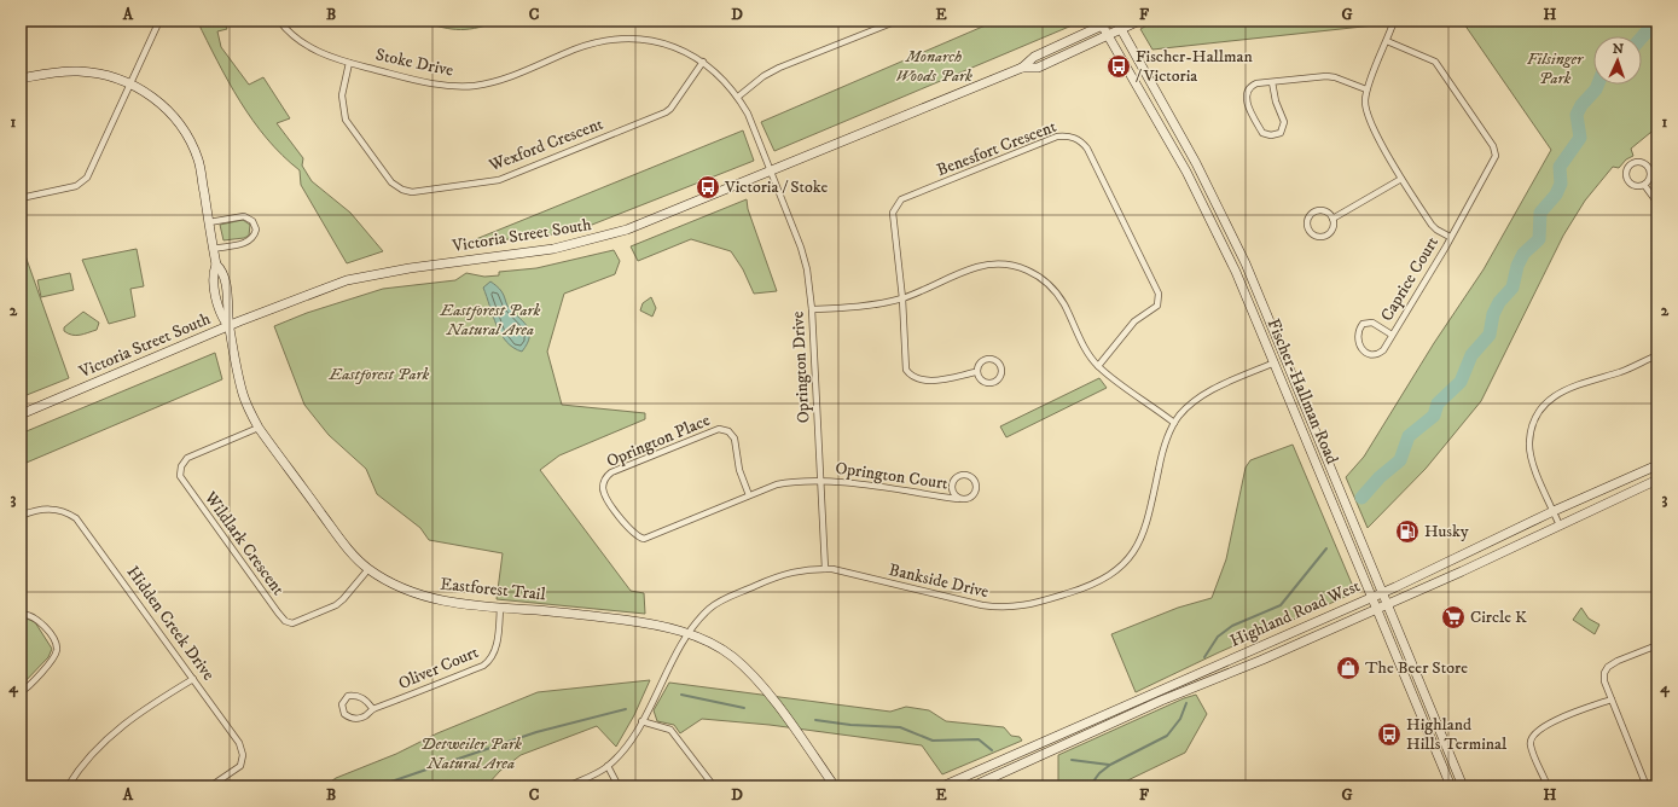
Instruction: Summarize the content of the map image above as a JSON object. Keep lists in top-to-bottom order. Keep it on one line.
{"streets":{"main road":["Victoria Street South","Fischer-Hallman Road","Eastforest Trail","Highland Road West"],"street":["Stoke Drive","Wexford Crescent","Benesfort Crescent","Caprice Court","Oprington Drive","Oprington Place","Oprington Court","Wildlark Crescent","Bankside Drive","Hidden Creek Drive","Oliver Court"]},"crossings":[["Stoke Drive","Wexford Crescent"],["Stoke Drive","Victoria Street South"],["Stoke Drive","Oprington Drive"],["Victoria Street South","Oprington Drive"],["Victoria Street South","Fischer-Hallman Road"],["Victoria Street South","Eastforest Trail"],["Oprington Drive","Oprington Place"],["Oprington Drive","Oprington Court"],["Oprington Drive","Bankside Drive"],["Fischer-Hallman Road","Bankside Drive"],["Fischer-Hallman Road","Highland Road West"],["Oprington Place","Oprington Court"],["Wildlark Crescent","Eastforest Trail"],["Bankside Drive","Eastforest Trail"],["Eastforest Trail","Oliver Court"]],"parks":["Monarch Woods Park","Filsinger Park","Eastforest Park Natural Area","Eastforest Park","Detweiler Park Natural Area"],"places":{"bus stop":["Fischer-Hallman / Victoria","Victoria / Stoke","Highland Hills Terminal"],"fuel station":["Husky"],"supermarket":["Circle K"],"shop":["The Beer Store"]},"north":"top","grid":{"columns":["A","B","C","D","E","F","G","H"],"rows":["1","2","3","4"]}}
